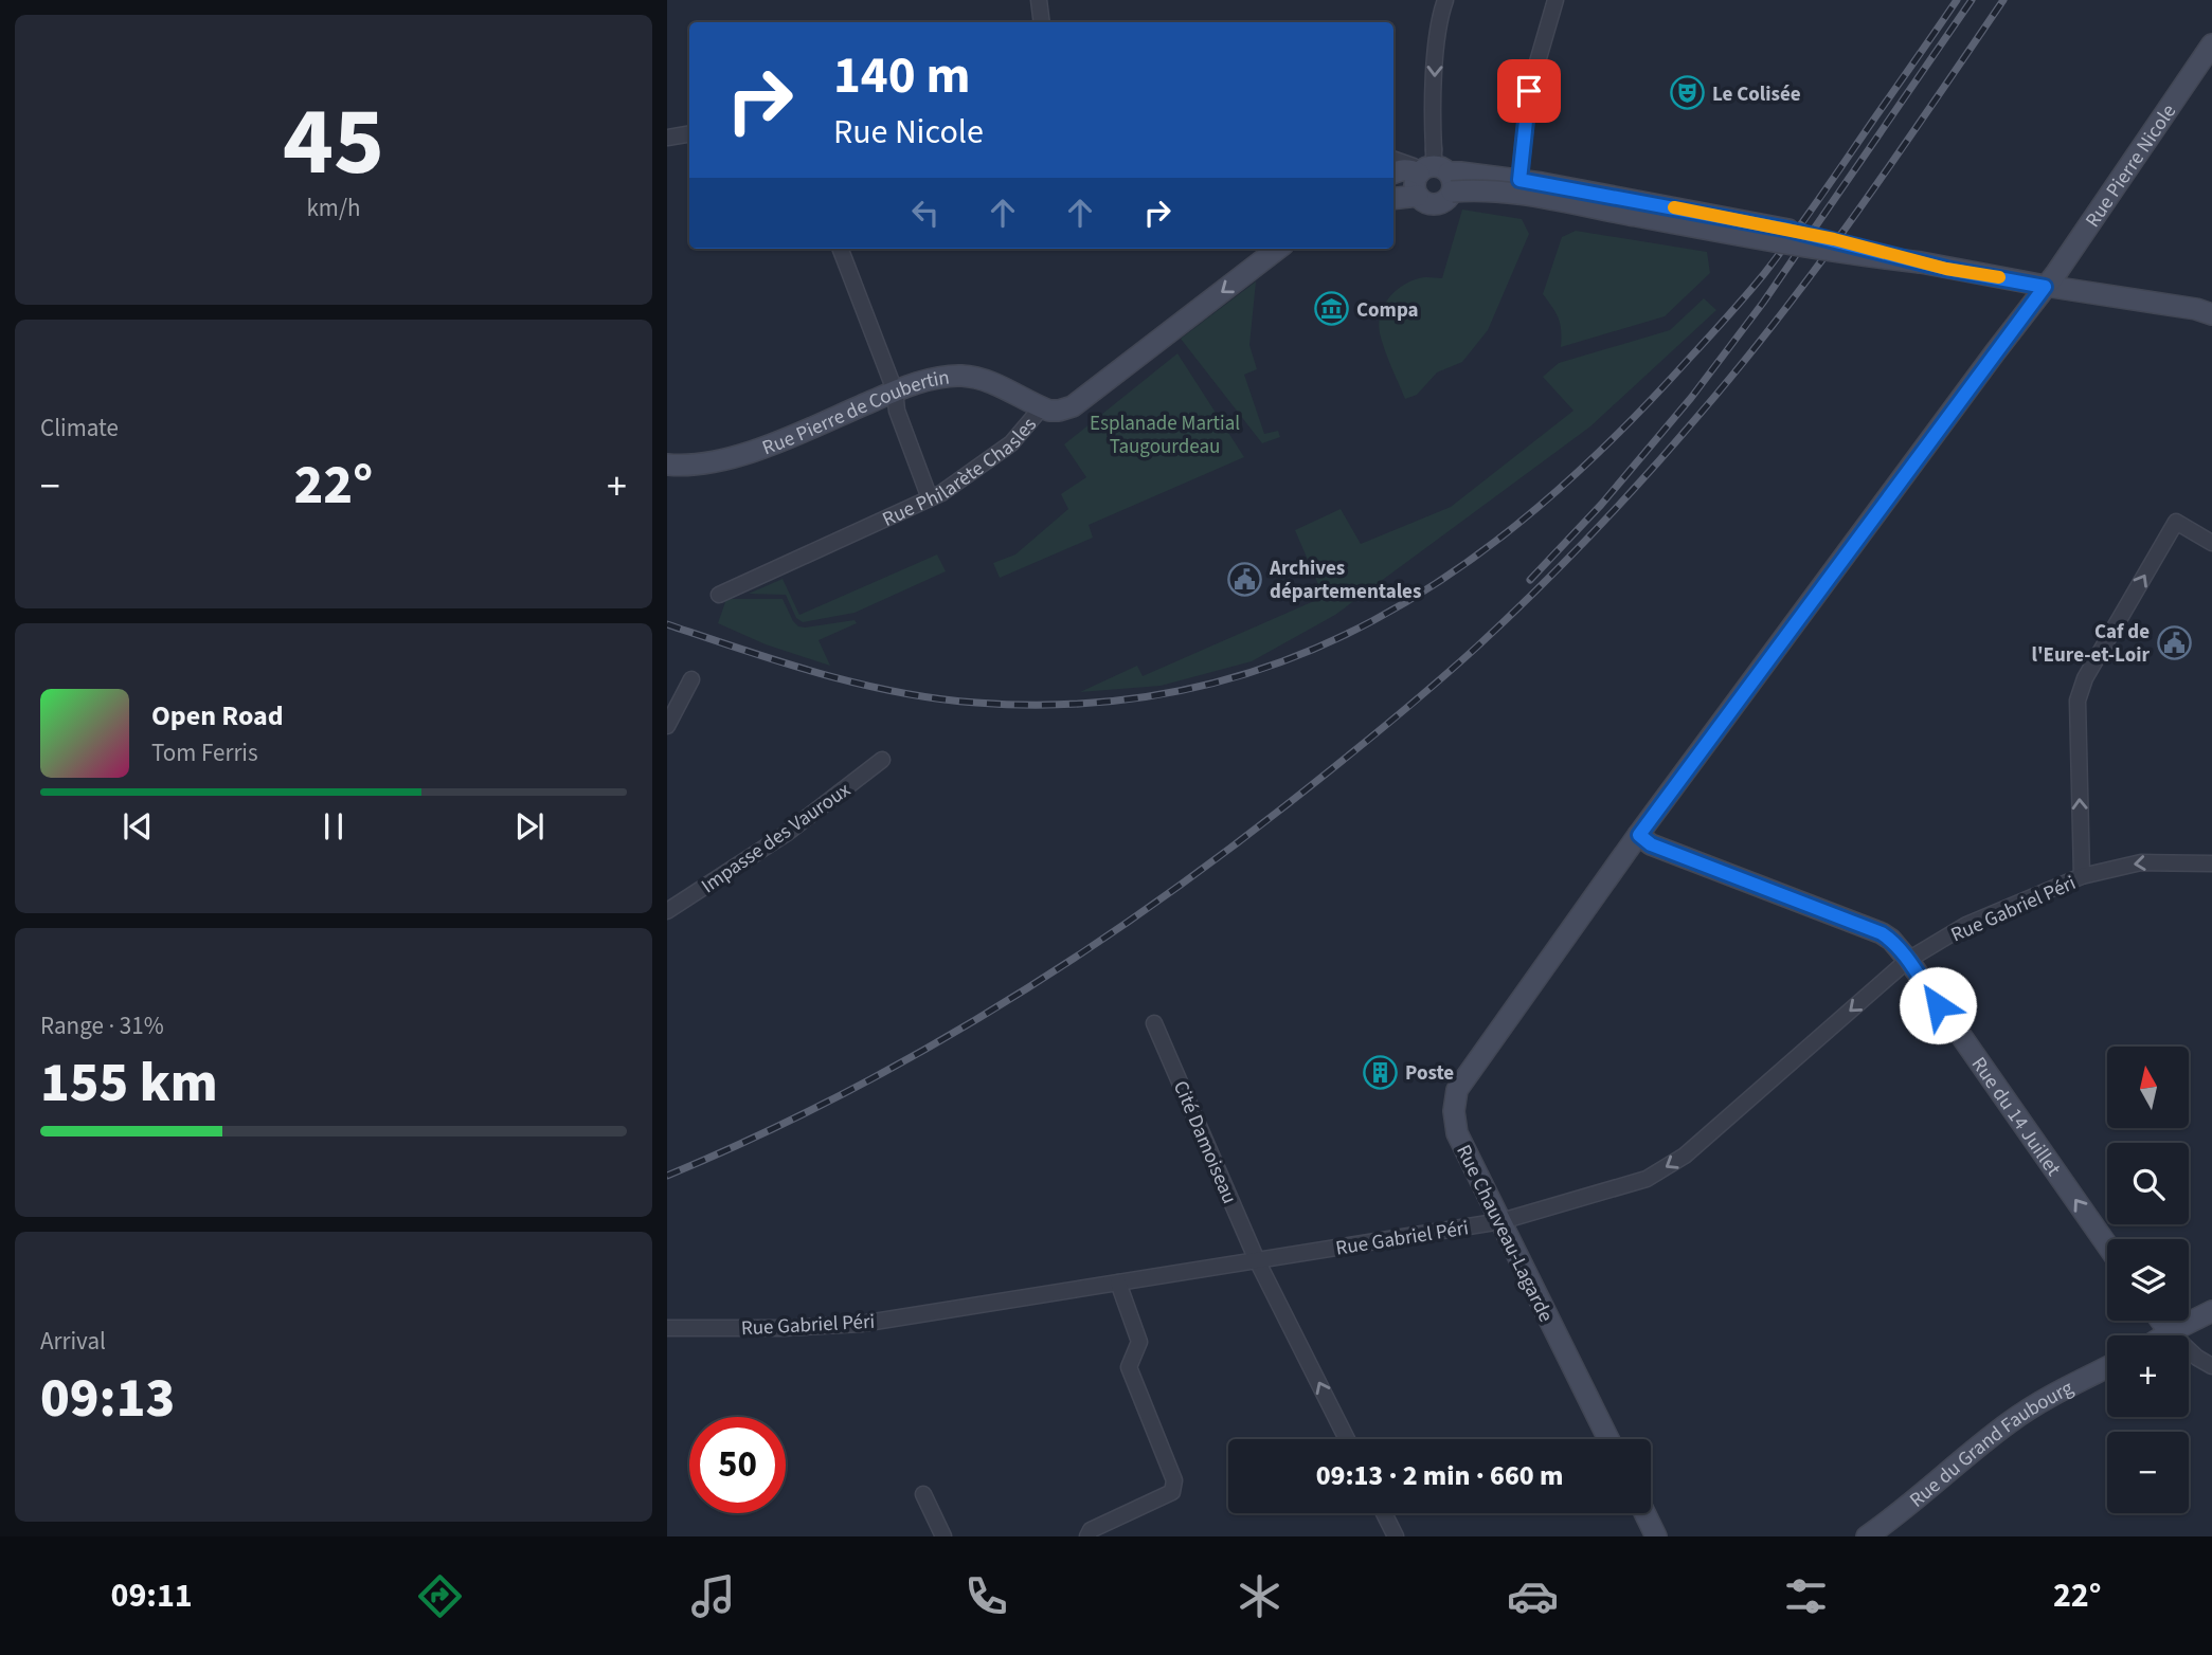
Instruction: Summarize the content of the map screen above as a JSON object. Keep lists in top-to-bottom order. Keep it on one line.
{"streets":{"main road":["Rue Pierre Nicole","Rue Pierre de Coubertin","Rue Philarète Chasles","Rue du 14 Juillet","Rue Chauveau-Lagarde","Rue du Grand Faubourg"],"street":["Impasse des Vauroux","Rue Gabriel Péri","Cité Damoiseau"]},"crossings":[["Rue Pierre Nicole","Rue du 14 Juillet"],["Rue Pierre Nicole","Rue Chauveau-Lagarde"],["Rue Pierre de Coubertin","Rue Philarète Chasles"],["Rue Gabriel Péri","Rue du 14 Juillet"],["Rue Gabriel Péri","Cité Damoiseau"],["Rue Gabriel Péri","Rue Chauveau-Lagarde"],["Rue du 14 Juillet","Rue Chauveau-Lagarde"]],"one_way":["Rue Philarète Chasles","Rue Gabriel Péri","Rue du 14 Juillet","Cité Damoiseau"],"parks":["Esplanade Martial Taugourdeau"],"places":{"theatre":["Le Colisée"],"museum":["Compa"],"public building":["Archives départementales","Caf de l'Eure-et-Loir"],"building":["Poste"]},"north":"top","page":{"tile":[["45","km/h"],"Climate",["Range · 31%","155 km"],["Arrival","09:13"]],"turn":["140 m","Rue Nicole"],"heat":["−","22°","+"],"song":["Open Road","Tom Ferris"],"map_buttons":["+","−"],"limit":"50","trip":"09:13 · 2 min · 660 m","tabs":["09:11","22°"]}}
